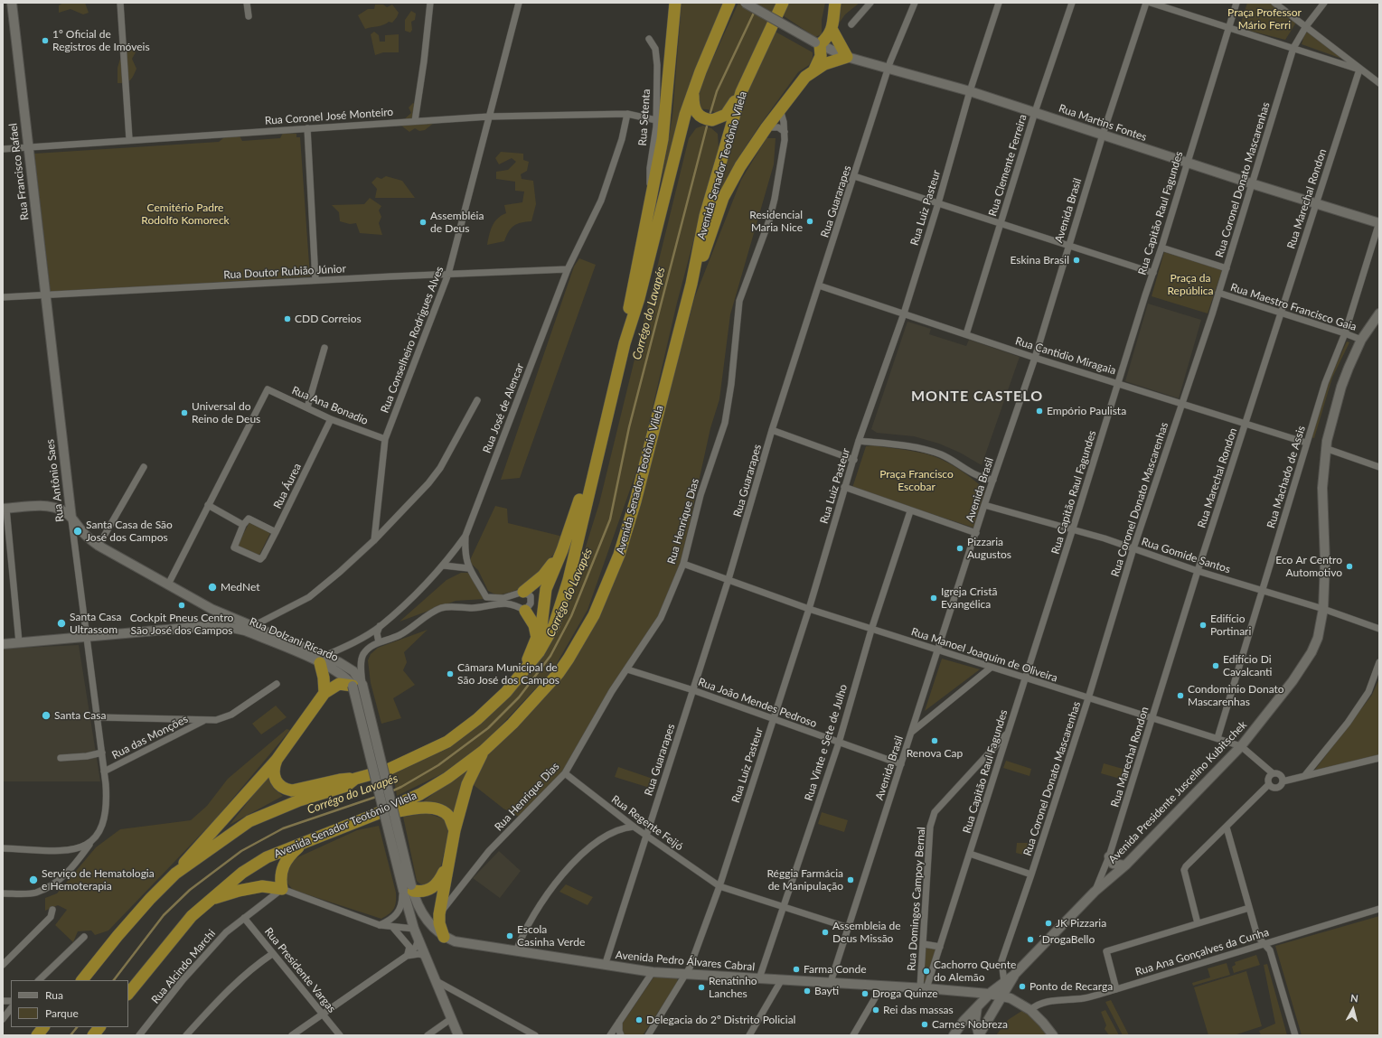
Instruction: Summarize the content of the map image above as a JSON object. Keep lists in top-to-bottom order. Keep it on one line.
{"streets":{"highway":["Avenida Senador Teotônio Vilela"],"main road":["Rua Martins Fontes","Rua Francisco Rafael","Rua Antônio Saes","Rua Dolzani Ricardo","Avenida Presidente Juscelino Kubitschek","Avenida Pedro Álvares Cabral"],"street":["Rua Coronel José Monteiro","Rua Setenta","Rua Clemente Ferreira","Rua Coronel Donato Mascarenhas","Rua Marechal Rondon","Rua Guararapes","Rua Luiz Pasteur","Avenida Brasil","Rua Capitão Raul Fagundes","Rua Doutor Rubião Júnior","Rua Maestro Francisco Gaia","Rua Conselheiro Rodrigues Alves","Rua Cantidio Miragaia","Rua Ana Bonadio","Rua José de Alencar","Rua Machado de Assis","Rua Áurea","Rua Henrique Dias","Rua Gomide Santos","Rua Manoel Joaquim de Oliveira","Rua João Mendes Pedroso","Rua das Monções","Rua Vinte e Sete de Julho","Rua Regente Feijó","Rua Domingos Campoy Bernal","Rua Ana Gonçalves da Cunha","Rua Alcindo Marchi","Rua Presidente Vargas"]},"crossings":[["Rua Coronel José Monteiro","Rua Setenta"],["Rua Coronel José Monteiro","Rua Francisco Rafael"],["Rua Coronel José Monteiro","Rua Conselheiro Rodrigues Alves"],["Rua Coronel José Monteiro","Rua José de Alencar"],["Rua Martins Fontes","Rua Clemente Ferreira"],["Rua Martins Fontes","Rua Coronel Donato Mascarenhas"],["Rua Martins Fontes","Rua Marechal Rondon"],["Rua Martins Fontes","Rua Guararapes"],["Rua Martins Fontes","Rua Luiz Pasteur"],["Rua Martins Fontes","Avenida Brasil"],["Rua Martins Fontes","Rua Capitão Raul Fagundes"],["Rua Martins Fontes","Rua Machado de Assis"],["Rua Clemente Ferreira","Rua Cantidio Miragaia"],["Rua Francisco Rafael","Rua Doutor Rubião Júnior"],["Rua Francisco Rafael","Rua Antônio Saes"],["Rua Coronel Donato Mascarenhas","Rua Maestro Francisco Gaia"],["Rua Coronel Donato Mascarenhas","Rua Cantidio Miragaia"],["Rua Coronel Donato Mascarenhas","Rua Gomide Santos"],["Rua Coronel Donato Mascarenhas","Rua Manoel Joaquim de Oliveira"],["Rua Coronel Donato Mascarenhas","Avenida Presidente Juscelino Kubitschek"],["Rua Marechal Rondon","Rua Maestro Francisco Gaia"],["Rua Marechal Rondon","Rua Cantidio Miragaia"],["Rua Marechal Rondon","Rua Gomide Santos"],["Rua Marechal Rondon","Rua Manoel Joaquim de Oliveira"],["Rua Marechal Rondon","Avenida Presidente Juscelino Kubitschek"],["Rua Guararapes","Rua Cantidio Miragaia"],["Rua Guararapes","Rua Manoel Joaquim de Oliveira"],["Rua Guararapes","Rua João Mendes Pedroso"],["Rua Guararapes","Rua Regente Feijó"],["Rua Guararapes","Avenida Pedro Álvares Cabral"],["Rua Luiz Pasteur","Rua Cantidio Miragaia"],["Rua Luiz Pasteur","Rua Manoel Joaquim de Oliveira"],["Rua Luiz Pasteur","Rua João Mendes Pedroso"],["Rua Luiz Pasteur","Rua Regente Feijó"],["Rua Luiz Pasteur","Avenida Pedro Álvares Cabral"],["Avenida Brasil","Rua Cantidio Miragaia"],["Avenida Brasil","Rua Gomide Santos"],["Avenida Brasil","Rua Manoel Joaquim de Oliveira"],["Avenida Brasil","Rua João Mendes Pedroso"],["Avenida Brasil","Rua Regente Feijó"],["Avenida Brasil","Avenida Pedro Álvares Cabral"],["Rua Capitão Raul Fagundes","Rua Maestro Francisco Gaia"],["Rua Capitão Raul Fagundes","Rua Cantidio Miragaia"],["Rua Capitão Raul Fagundes","Rua Gomide Santos"],["Rua Capitão Raul Fagundes","Rua Manoel Joaquim de Oliveira"],["Rua Capitão Raul Fagundes","Rua Domingos Campoy Bernal"],["Rua Capitão Raul Fagundes","Avenida Pedro Álvares Cabral"],["Rua Doutor Rubião Júnior","Rua Conselheiro Rodrigues Alves"],["Rua Doutor Rubião Júnior","Rua José de Alencar"],["Rua Doutor Rubião Júnior","Rua Antônio Saes"],["Rua Maestro Francisco Gaia","Rua Machado de Assis"],["Rua Maestro Francisco Gaia","Avenida Presidente Juscelino Kubitschek"],["Rua Conselheiro Rodrigues Alves","Rua Ana Bonadio"],["Rua Cantidio Miragaia","Rua Machado de Assis"],["Rua Ana Bonadio","Rua Áurea"],["Rua José de Alencar","Rua Dolzani Ricardo"],["Rua Machado de Assis","Rua Gomide Santos"],["Rua Machado de Assis","Rua Manoel Joaquim de Oliveira"],["Rua Antônio Saes","Rua Dolzani Ricardo"],["Rua Antônio Saes","Rua das Monções"],["Rua Henrique Dias","Rua Manoel Joaquim de Oliveira"],["Rua Henrique Dias","Rua João Mendes Pedroso"],["Rua Henrique Dias","Rua Regente Feijó"],["Rua Gomide Santos","Avenida Presidente Juscelino Kubitschek"],["Rua Manoel Joaquim de Oliveira","Rua Vinte e Sete de Julho"],["Rua Manoel Joaquim de Oliveira","Avenida Presidente Juscelino Kubitschek"],["Rua João Mendes Pedroso","Rua Vinte e Sete de Julho"],["Rua Vinte e Sete de Julho","Rua Regente Feijó"],["Rua Vinte e Sete de Julho","Avenida Pedro Álvares Cabral"],["Avenida Presidente Juscelino Kubitschek","Avenida Pedro Álvares Cabral"],["Rua Domingos Campoy Bernal","Avenida Pedro Álvares Cabral"],["Rua Ana Gonçalves da Cunha","Avenida Pedro Álvares Cabral"],["Rua Alcindo Marchi","Rua Presidente Vargas"]],"districts":["MONTE CASTELO"],"water":["Corrégo do Lavapés"],"parks":["Praça Professor Mário Ferri","Cemitério Padre Rodolfo Komoreck","Praça da República","Praça Francisco Escobar"],"places":["1º Oficial de Registros de Imóveis","Residencial Maria Nice","Assembléia de Deus","Eskina Brasil","CDD Correios","Empório Paulista","Universal do Reino de Deus","Santa Casa de São José dos Campos","Pizzaria Augustos","Eco Ar Centro Automotivo","MedNet","Igreja Cristã Evangélica","Cockpit Pneus Centro São José dos Campos","Santa Casa Ultrassom","Edifício Portinari","Edifício Di Cavalcanti","Câmara Municipal de São José dos Campos","Condominio Donato Mascarenhas","Santa Casa","Renova Cap","Serviço de Hematologia e Hemoterapia","Réggia Farmácia de Manipulação","JK Pizzaria","Assembleia de Deus Missão","Escola Casinha Verde","´DrogaBello","Farma Conde","Cachorro Quente do Alemão","Ponto de Recarga","Renatinho Lanches","Bayti","Droga Quinze","Rei das massas","Delegacia do 2º Distrito Policial","Carnes Nobreza"],"legend":["Rua","Parque"],"north":"top"}
